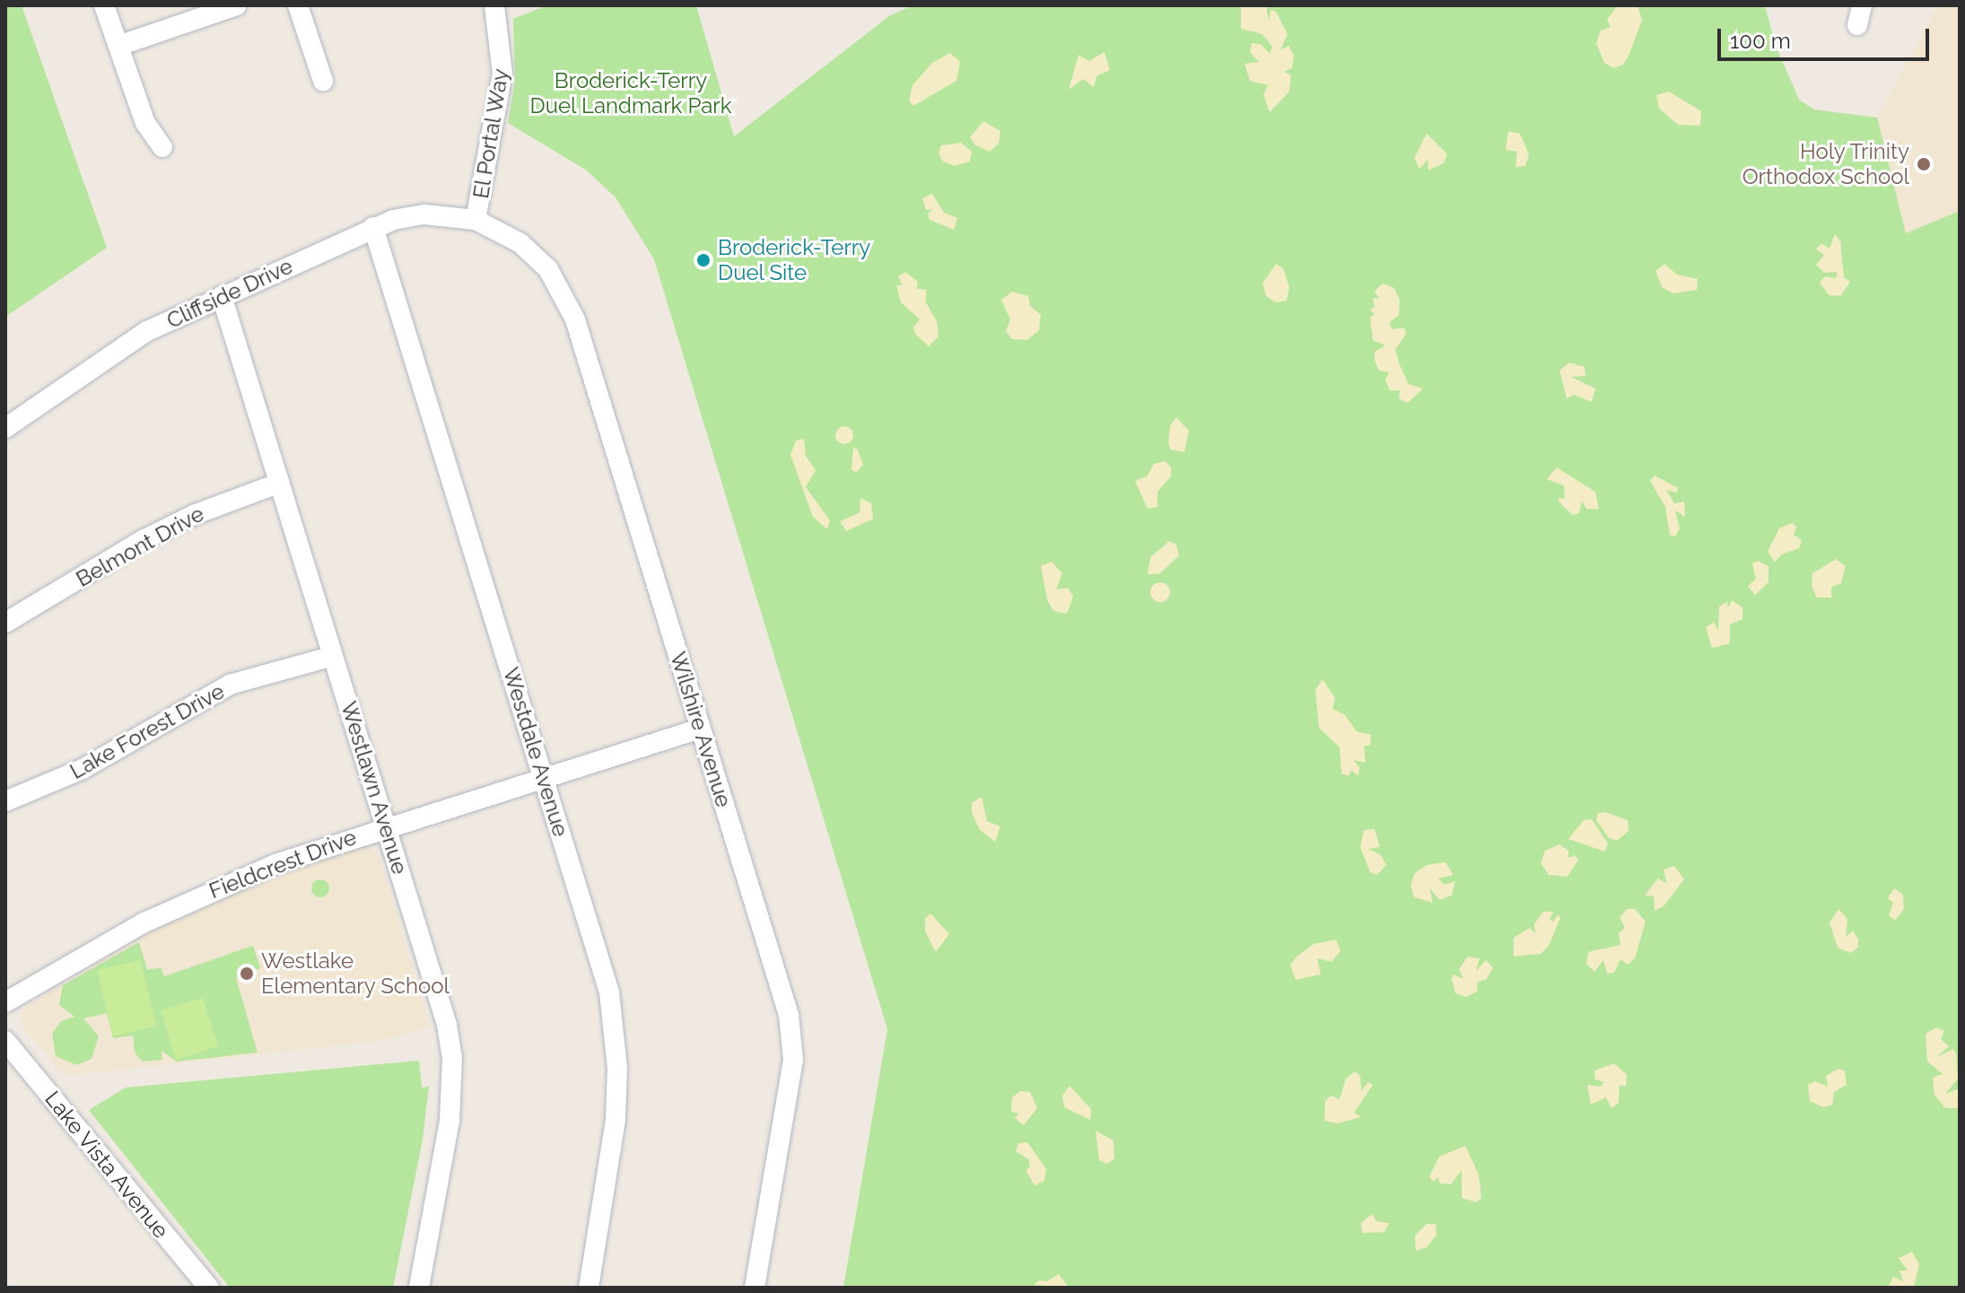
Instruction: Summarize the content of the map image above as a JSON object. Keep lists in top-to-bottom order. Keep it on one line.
{"streets":{"street":["El Portal Way","Cliffside Drive","Belmont Drive","Wilshire Avenue","Lake Forest Drive","Westdale Avenue","Westlawn Avenue","Fieldcrest Drive","Lake Vista Avenue"]},"crossings":[["El Portal Way","Cliffside Drive"],["El Portal Way","Wilshire Avenue"],["Cliffside Drive","Wilshire Avenue"],["Cliffside Drive","Westdale Avenue"],["Cliffside Drive","Westlawn Avenue"],["Belmont Drive","Westlawn Avenue"],["Wilshire Avenue","Fieldcrest Drive"],["Lake Forest Drive","Westlawn Avenue"],["Westdale Avenue","Fieldcrest Drive"],["Westlawn Avenue","Fieldcrest Drive"]],"parks":["Broderick-Terry Duel Landmark Park"],"places":["Holy Trinity Orthodox School","Broderick-Terry Duel Site","Westlake Elementary School"],"scale_bar":"100 m"}
